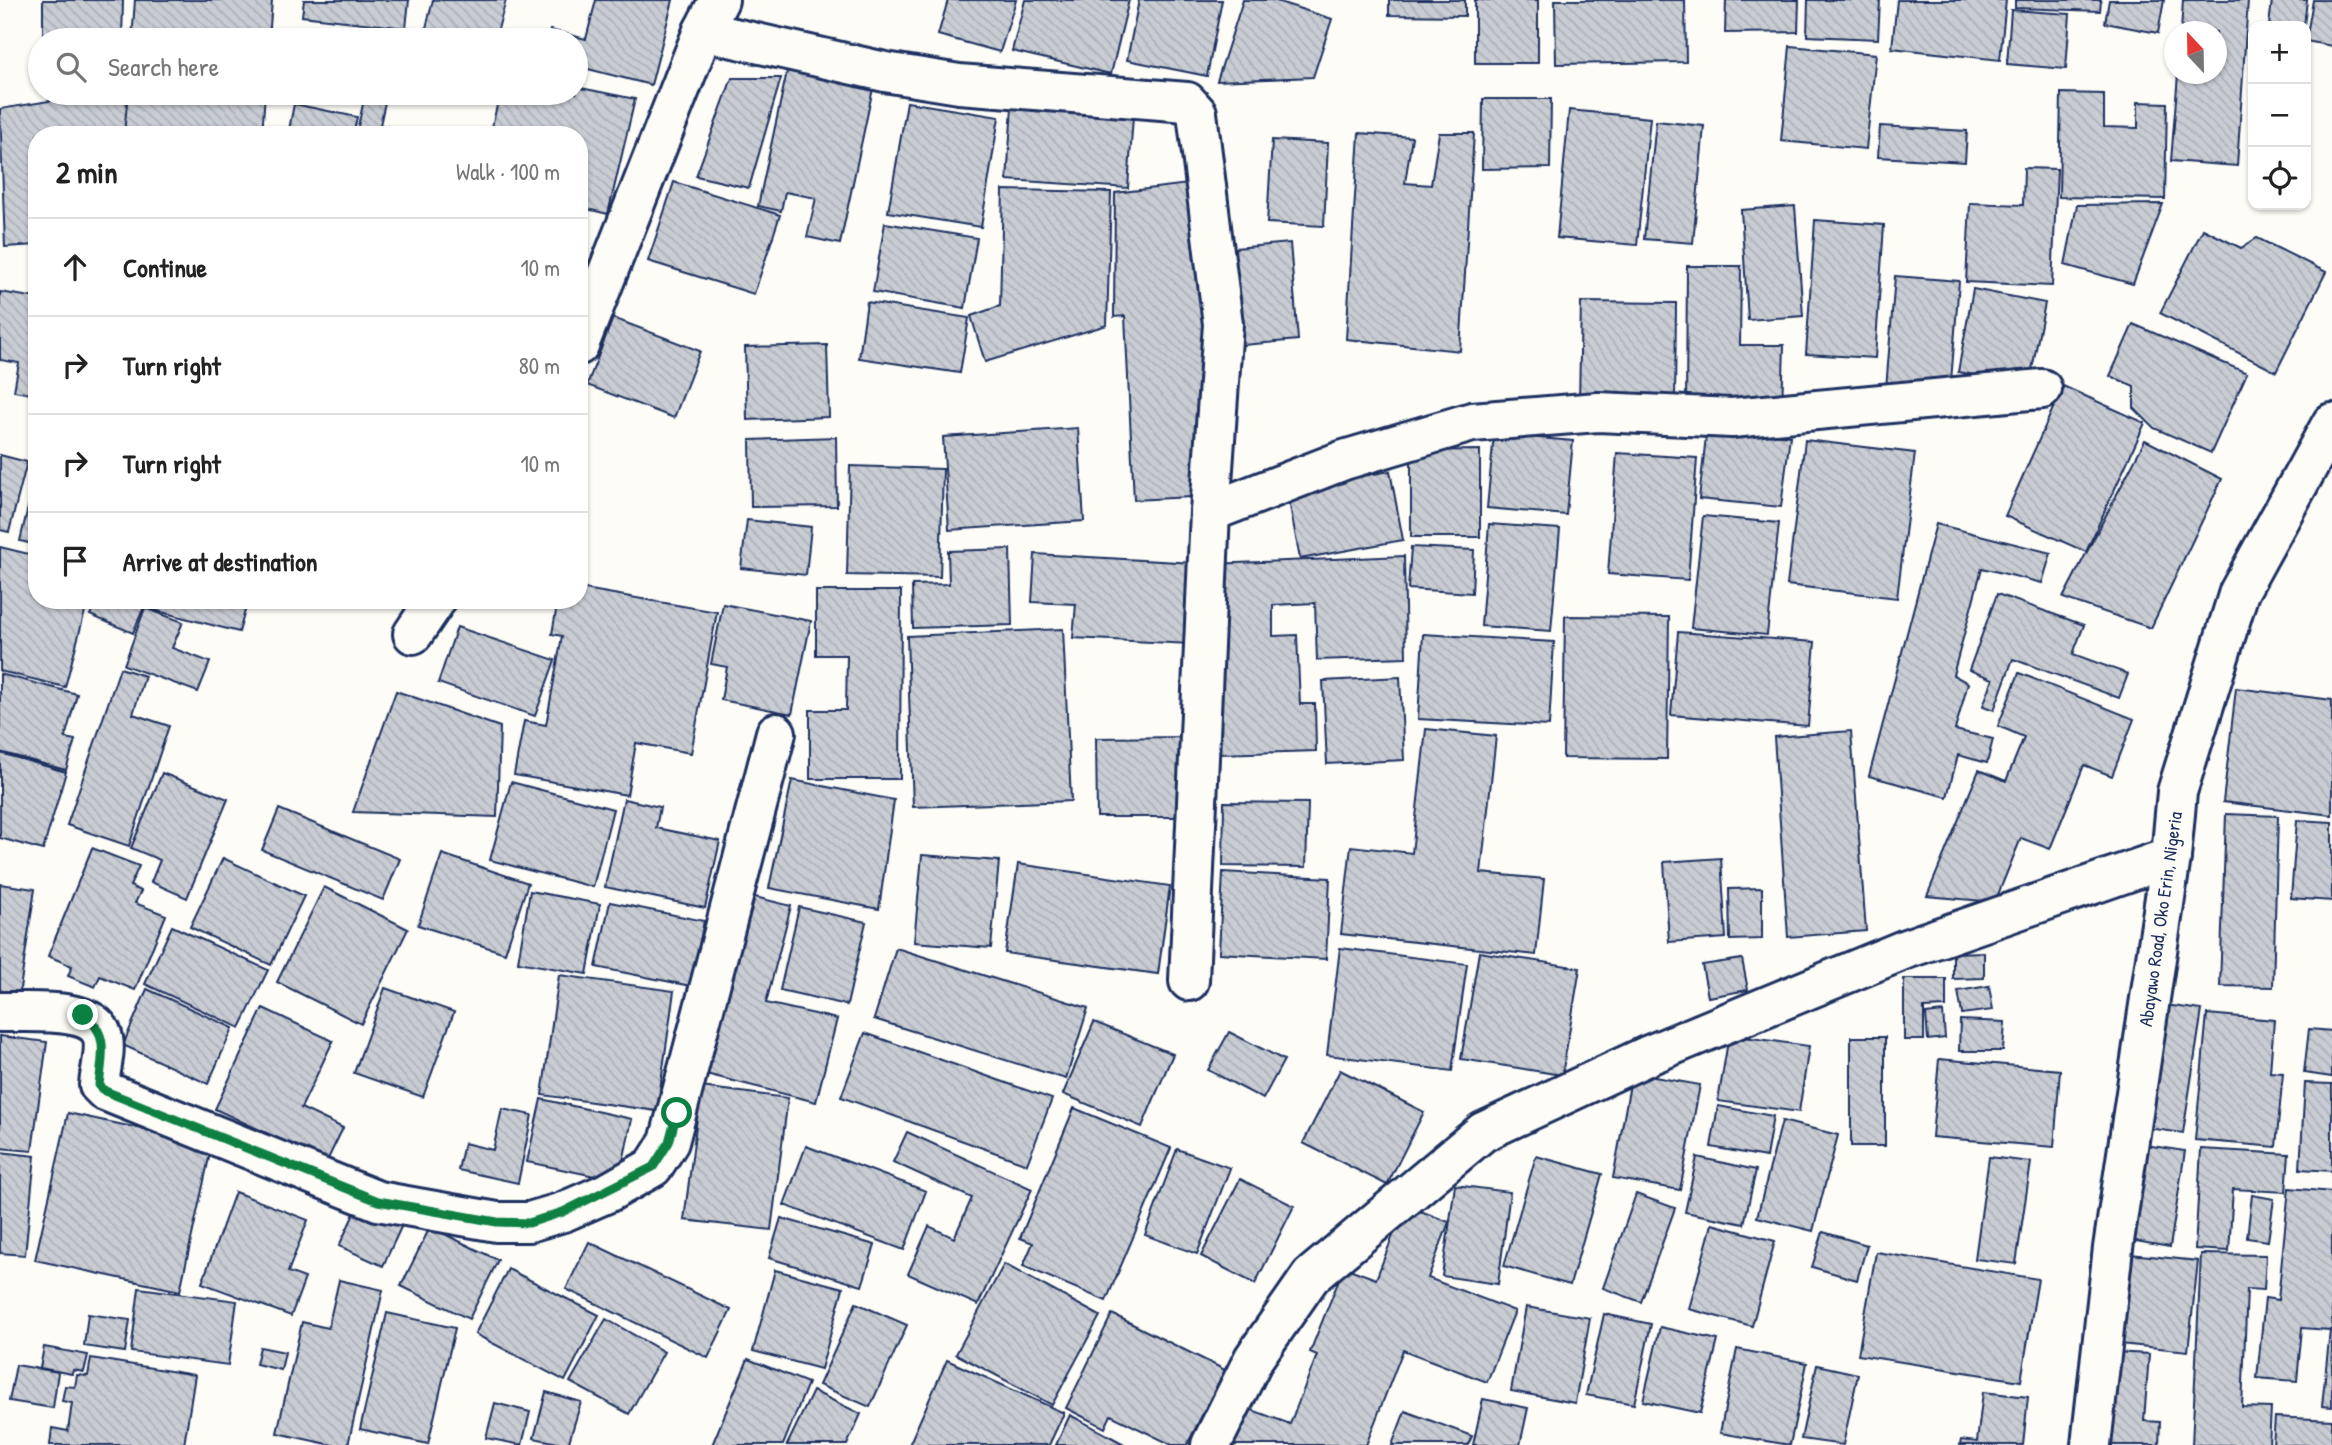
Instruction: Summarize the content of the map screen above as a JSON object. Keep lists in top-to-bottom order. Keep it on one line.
{"streets":{"street":["Abayawo Road, Oko Erin, Nigeria"]},"north":"top","page":{"map_buttons":["+","−"],"search":"Search here","heading":["2 min","Walk · 100 m"],"list":[["Continue","10 m"],["Turn right","80 m"],["Turn right","10 m"],"Arrive at destination"]}}
